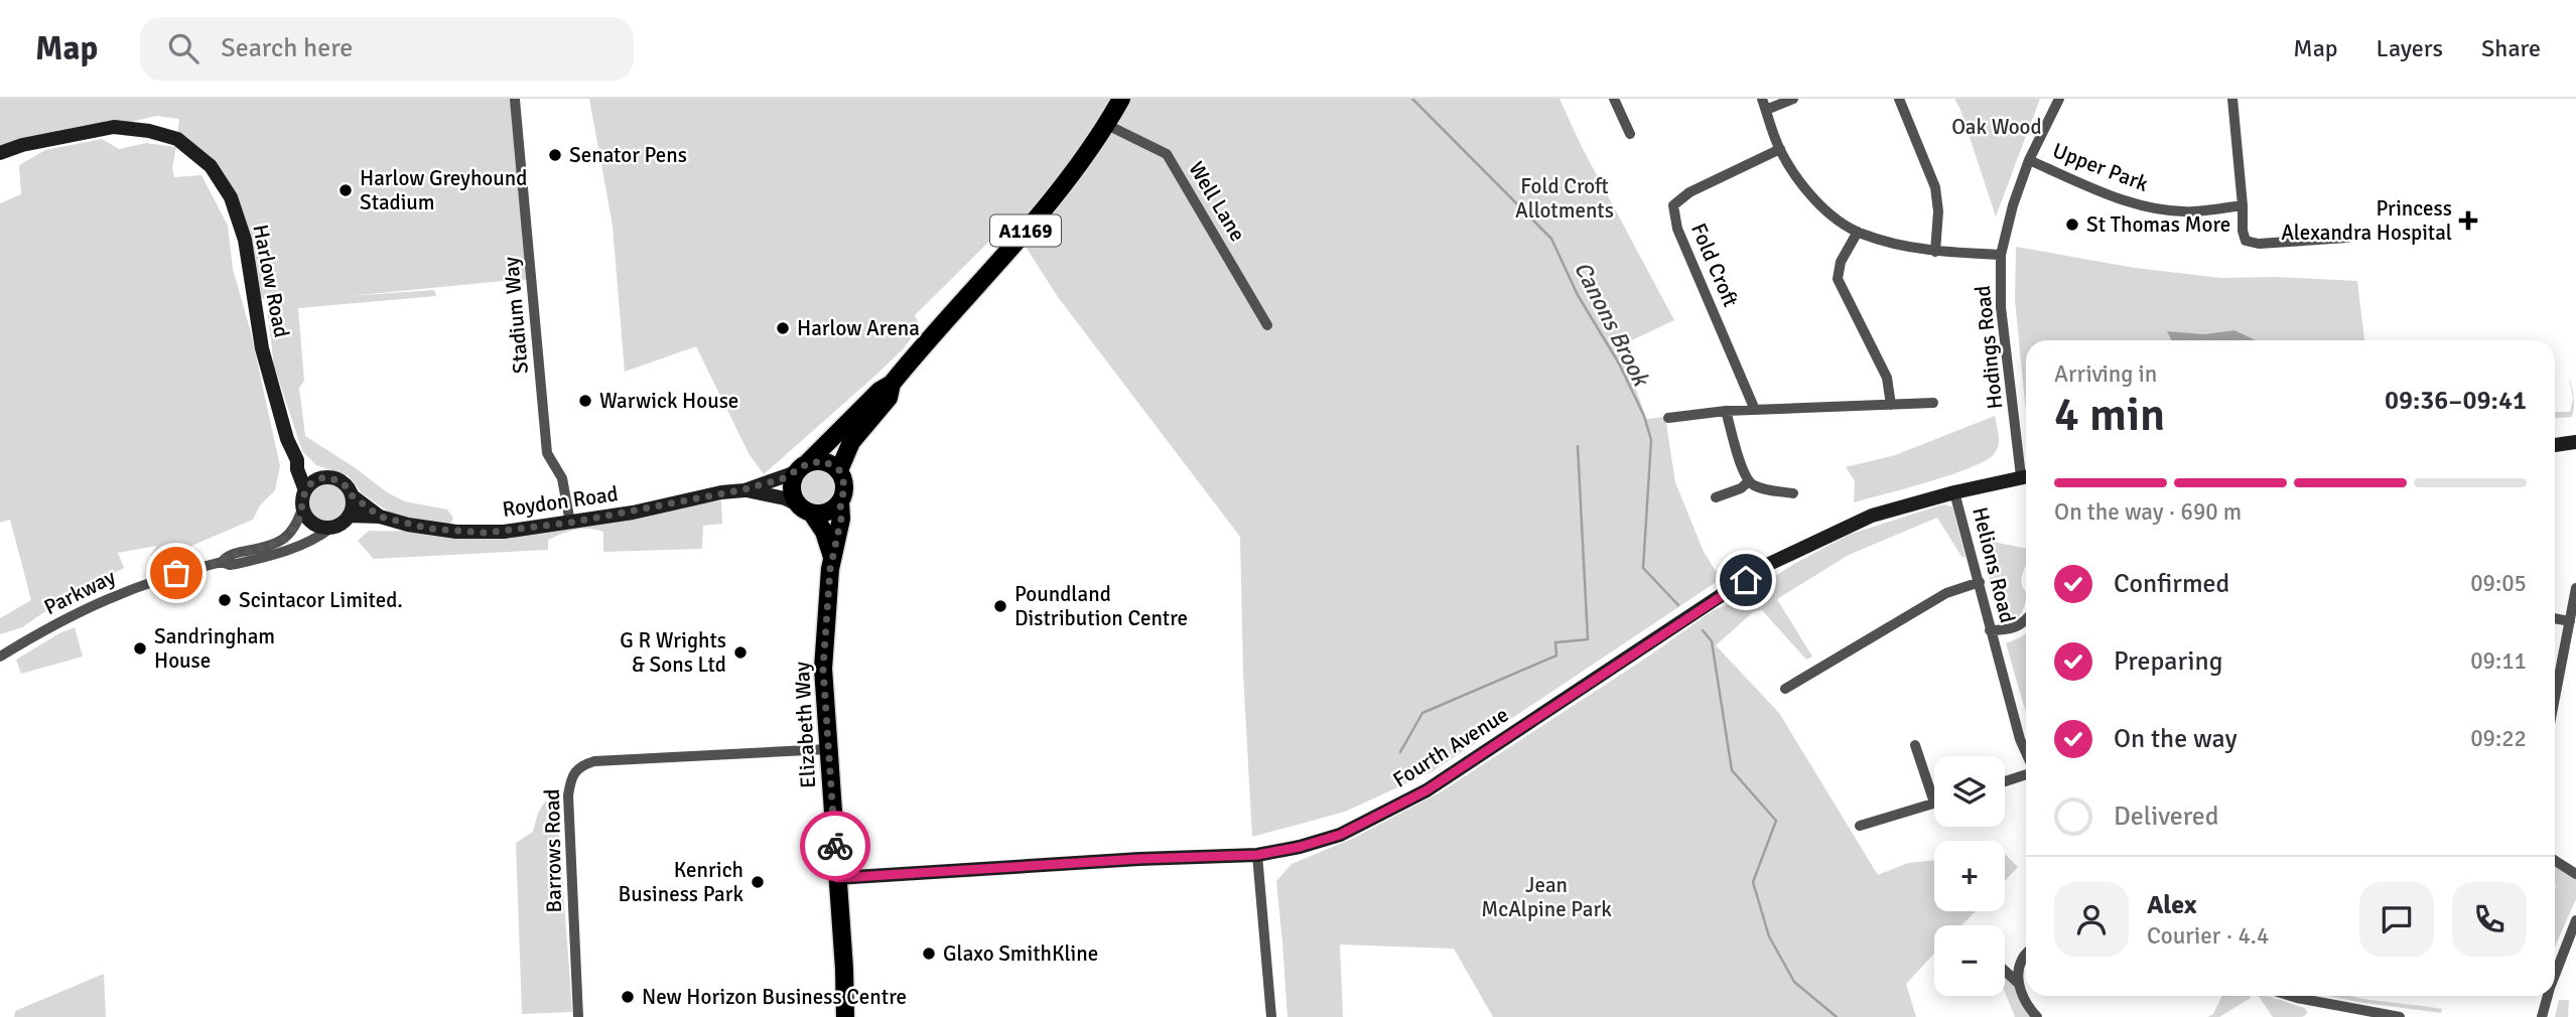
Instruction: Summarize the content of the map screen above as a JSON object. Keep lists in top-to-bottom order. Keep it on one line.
{"streets":{"main road":["A1169","Elizabeth Way"],"street":["Upper Park","Well Lane","Fold Croft","Harlow Road","Stadium Way","Hodings Road","Roydon Road","Helions Road","Parkway","Fourth Avenue","Barrows Road"]},"crossings":[["Upper Park","Hodings Road"],["Well Lane","A1169"],["A1169","Roydon Road"],["A1169","Elizabeth Way"],["Harlow Road","Roydon Road"],["Harlow Road","Parkway"],["Stadium Way","Roydon Road"],["Roydon Road","Parkway"],["Roydon Road","Elizabeth Way"],["Helions Road","Fourth Avenue"],["Elizabeth Way","Fourth Avenue"],["Elizabeth Way","Barrows Road"]],"water":["Canons Brook"],"parks":["Oak Wood","Fold Croft Allotments","Jean McAlpine Park"],"places":{"other":["Senator Pens","Harlow Greyhound Stadium","St Thomas More","Harlow Arena","Warwick House","Scintacor Limited.","Poundland Distribution Centre","Sandringham House","G R Wrights & Sons Ltd","Kenrich Business Park","Glaxo SmithKline","New Horizon Business Centre"],"health":["Princess Alexandra Hospital"]},"page":{"header":"Map","search":"Search here","nav":["Map","Layers","Share"],"heading":["4 min","Arriving in","09:36–09:41"],"panel":["Alex","Courier · 4.4"],"bar":"On the way · 690 m","list":[["Confirmed","09:05"],["Preparing","09:11"],["On the way","09:22"],"Delivered"],"map_buttons":["+","−"]}}
